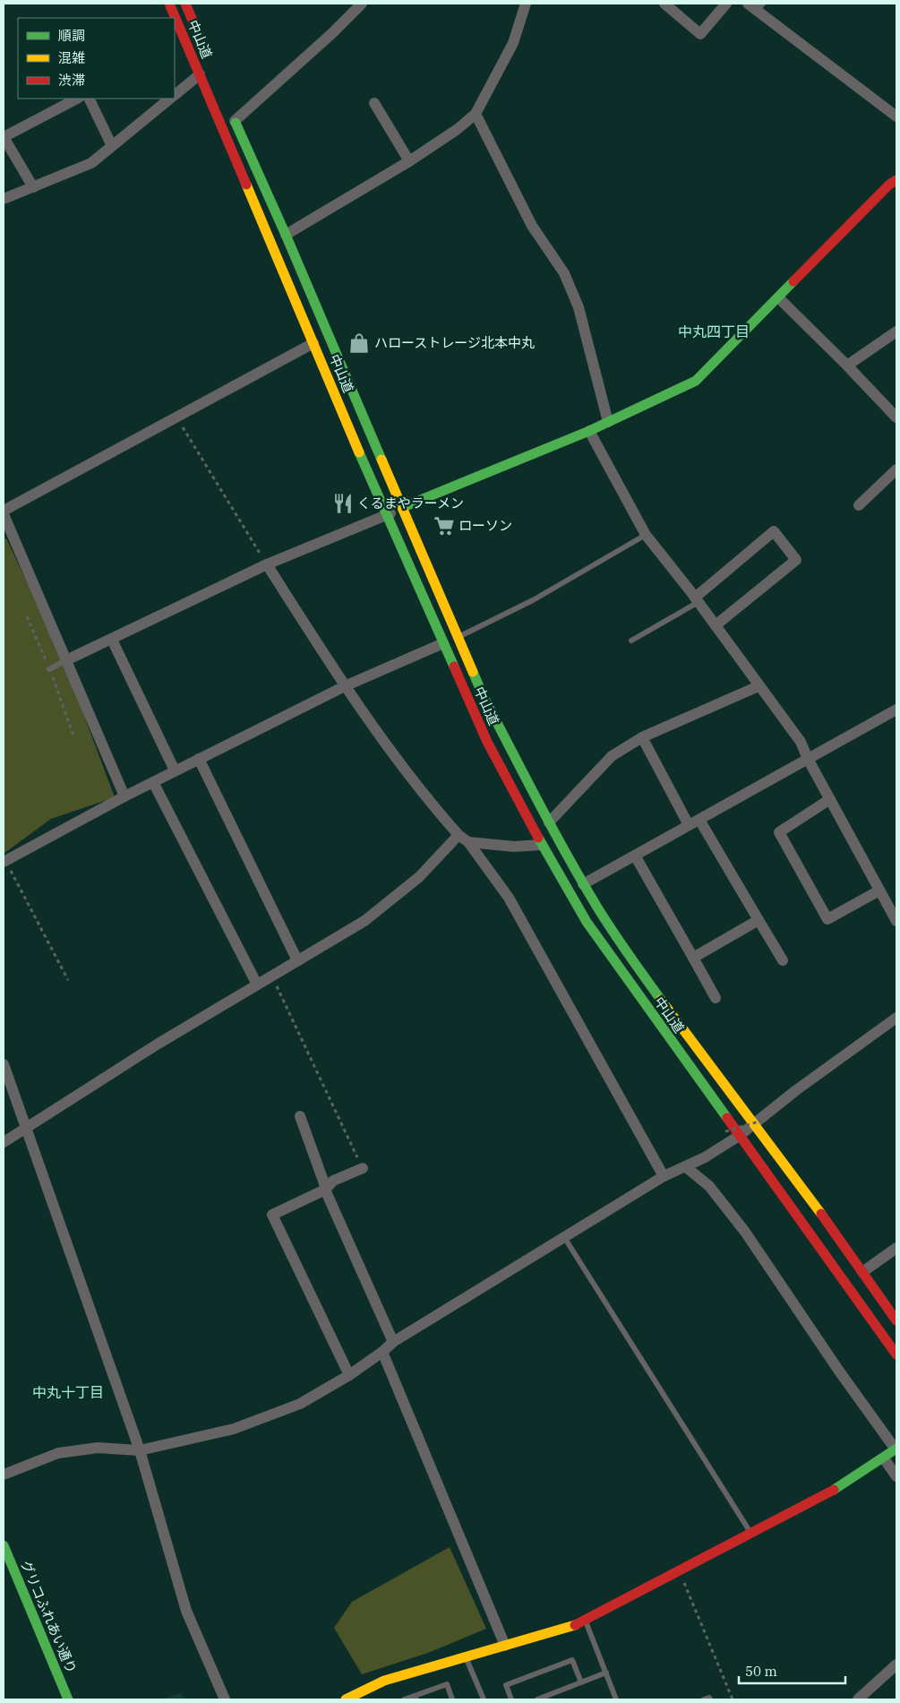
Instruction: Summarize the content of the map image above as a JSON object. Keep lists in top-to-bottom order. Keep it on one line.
{"streets":{"main road":["中山道","グリコふれあい通り"]},"districts":["中丸四丁目","中丸十丁目"],"places":{"shop":["ハローストレージ北本中丸"],"restaurant":["くるまやラーメン"],"supermarket":["ローソン"]},"legend":["順調","混雑","渋滞"],"scale_bar":"50 m"}
